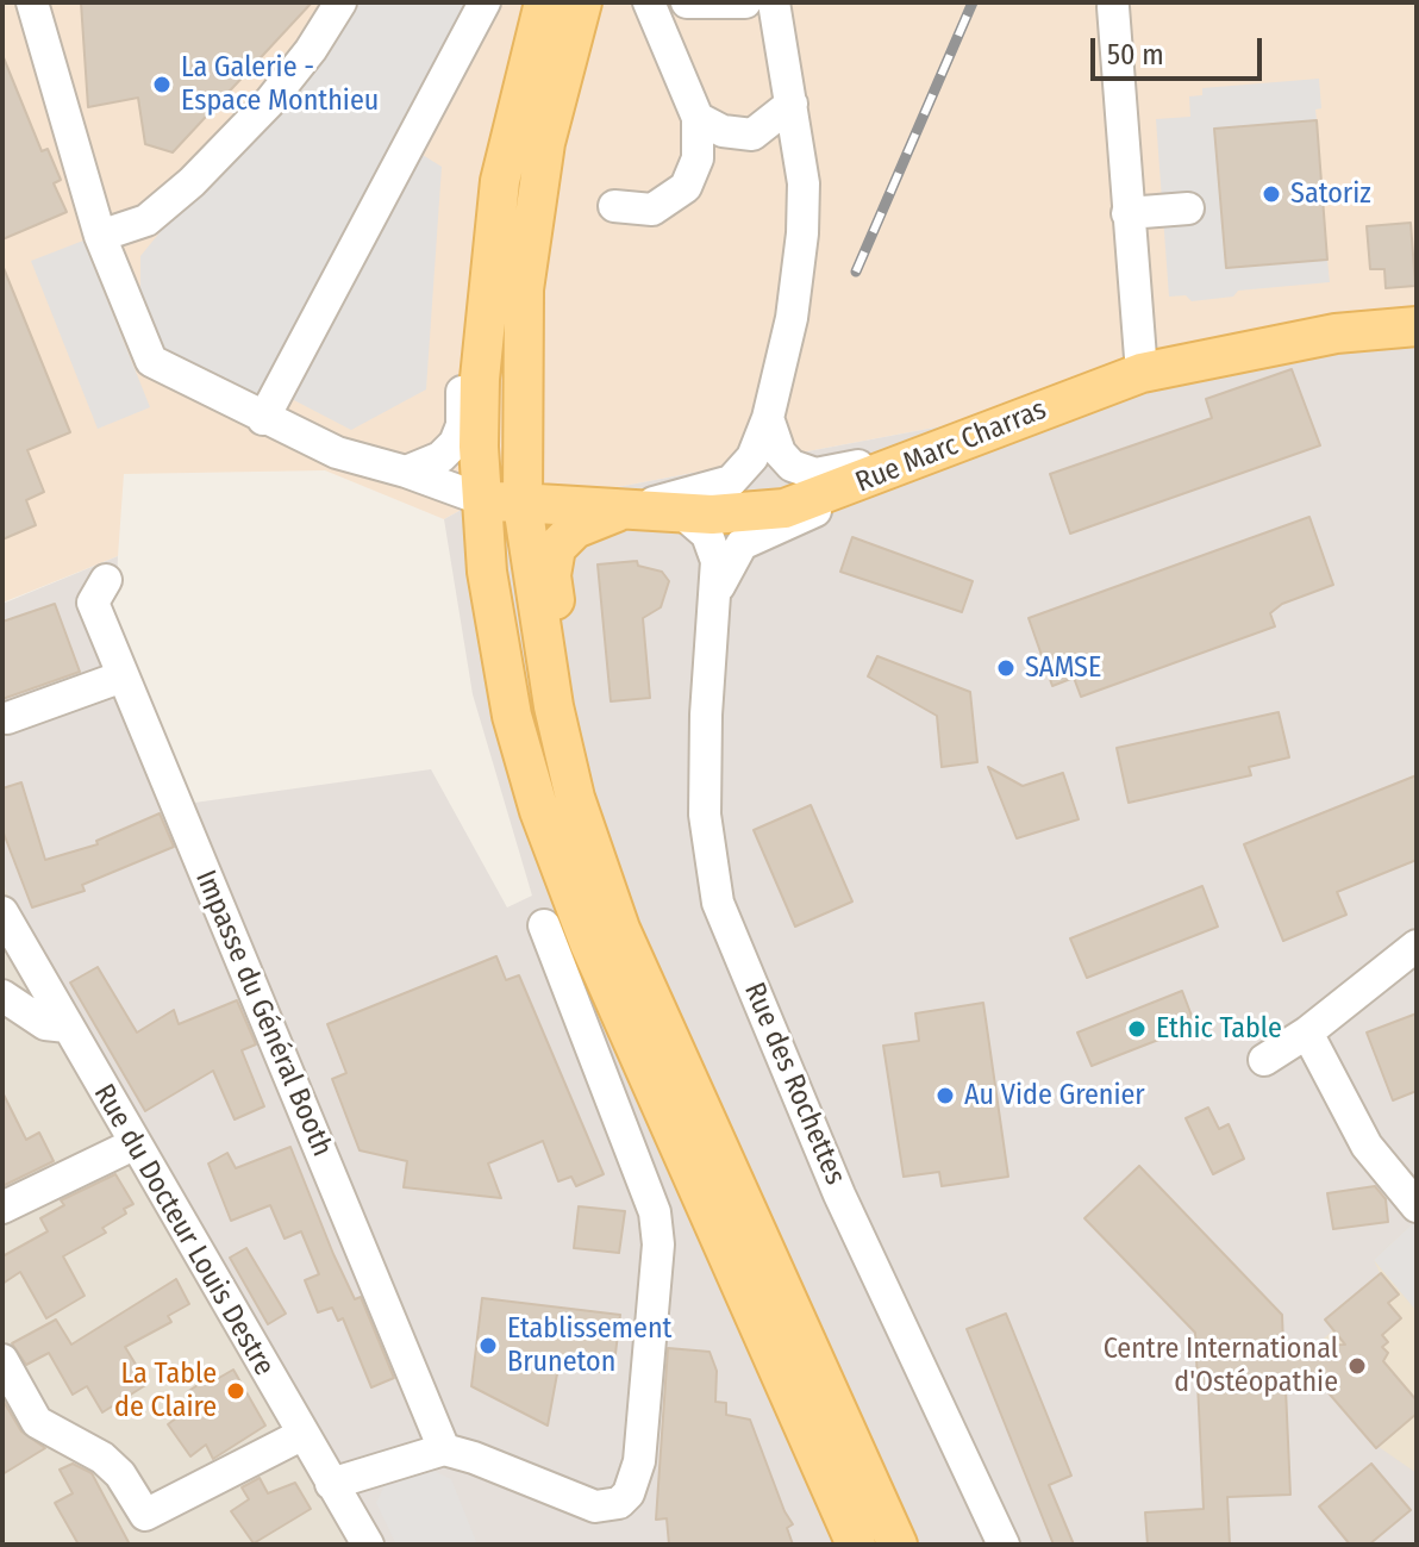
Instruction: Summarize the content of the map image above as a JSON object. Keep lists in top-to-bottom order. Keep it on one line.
{"streets":{"main road":["Rue Marc Charras"],"street":["Impasse du Général Booth","Rue des Rochettes","Rue du Docteur Louis Destre"]},"crossings":[["Rue Marc Charras","Rue des Rochettes"]],"places":["La Galerie - Espace Monthieu","Satoriz","SAMSE","Ethic Table","Au Vide Grenier","Etablissement Bruneton","Centre International d'Ostéopathie","La Table de Claire"],"scale_bar":"50 m"}
